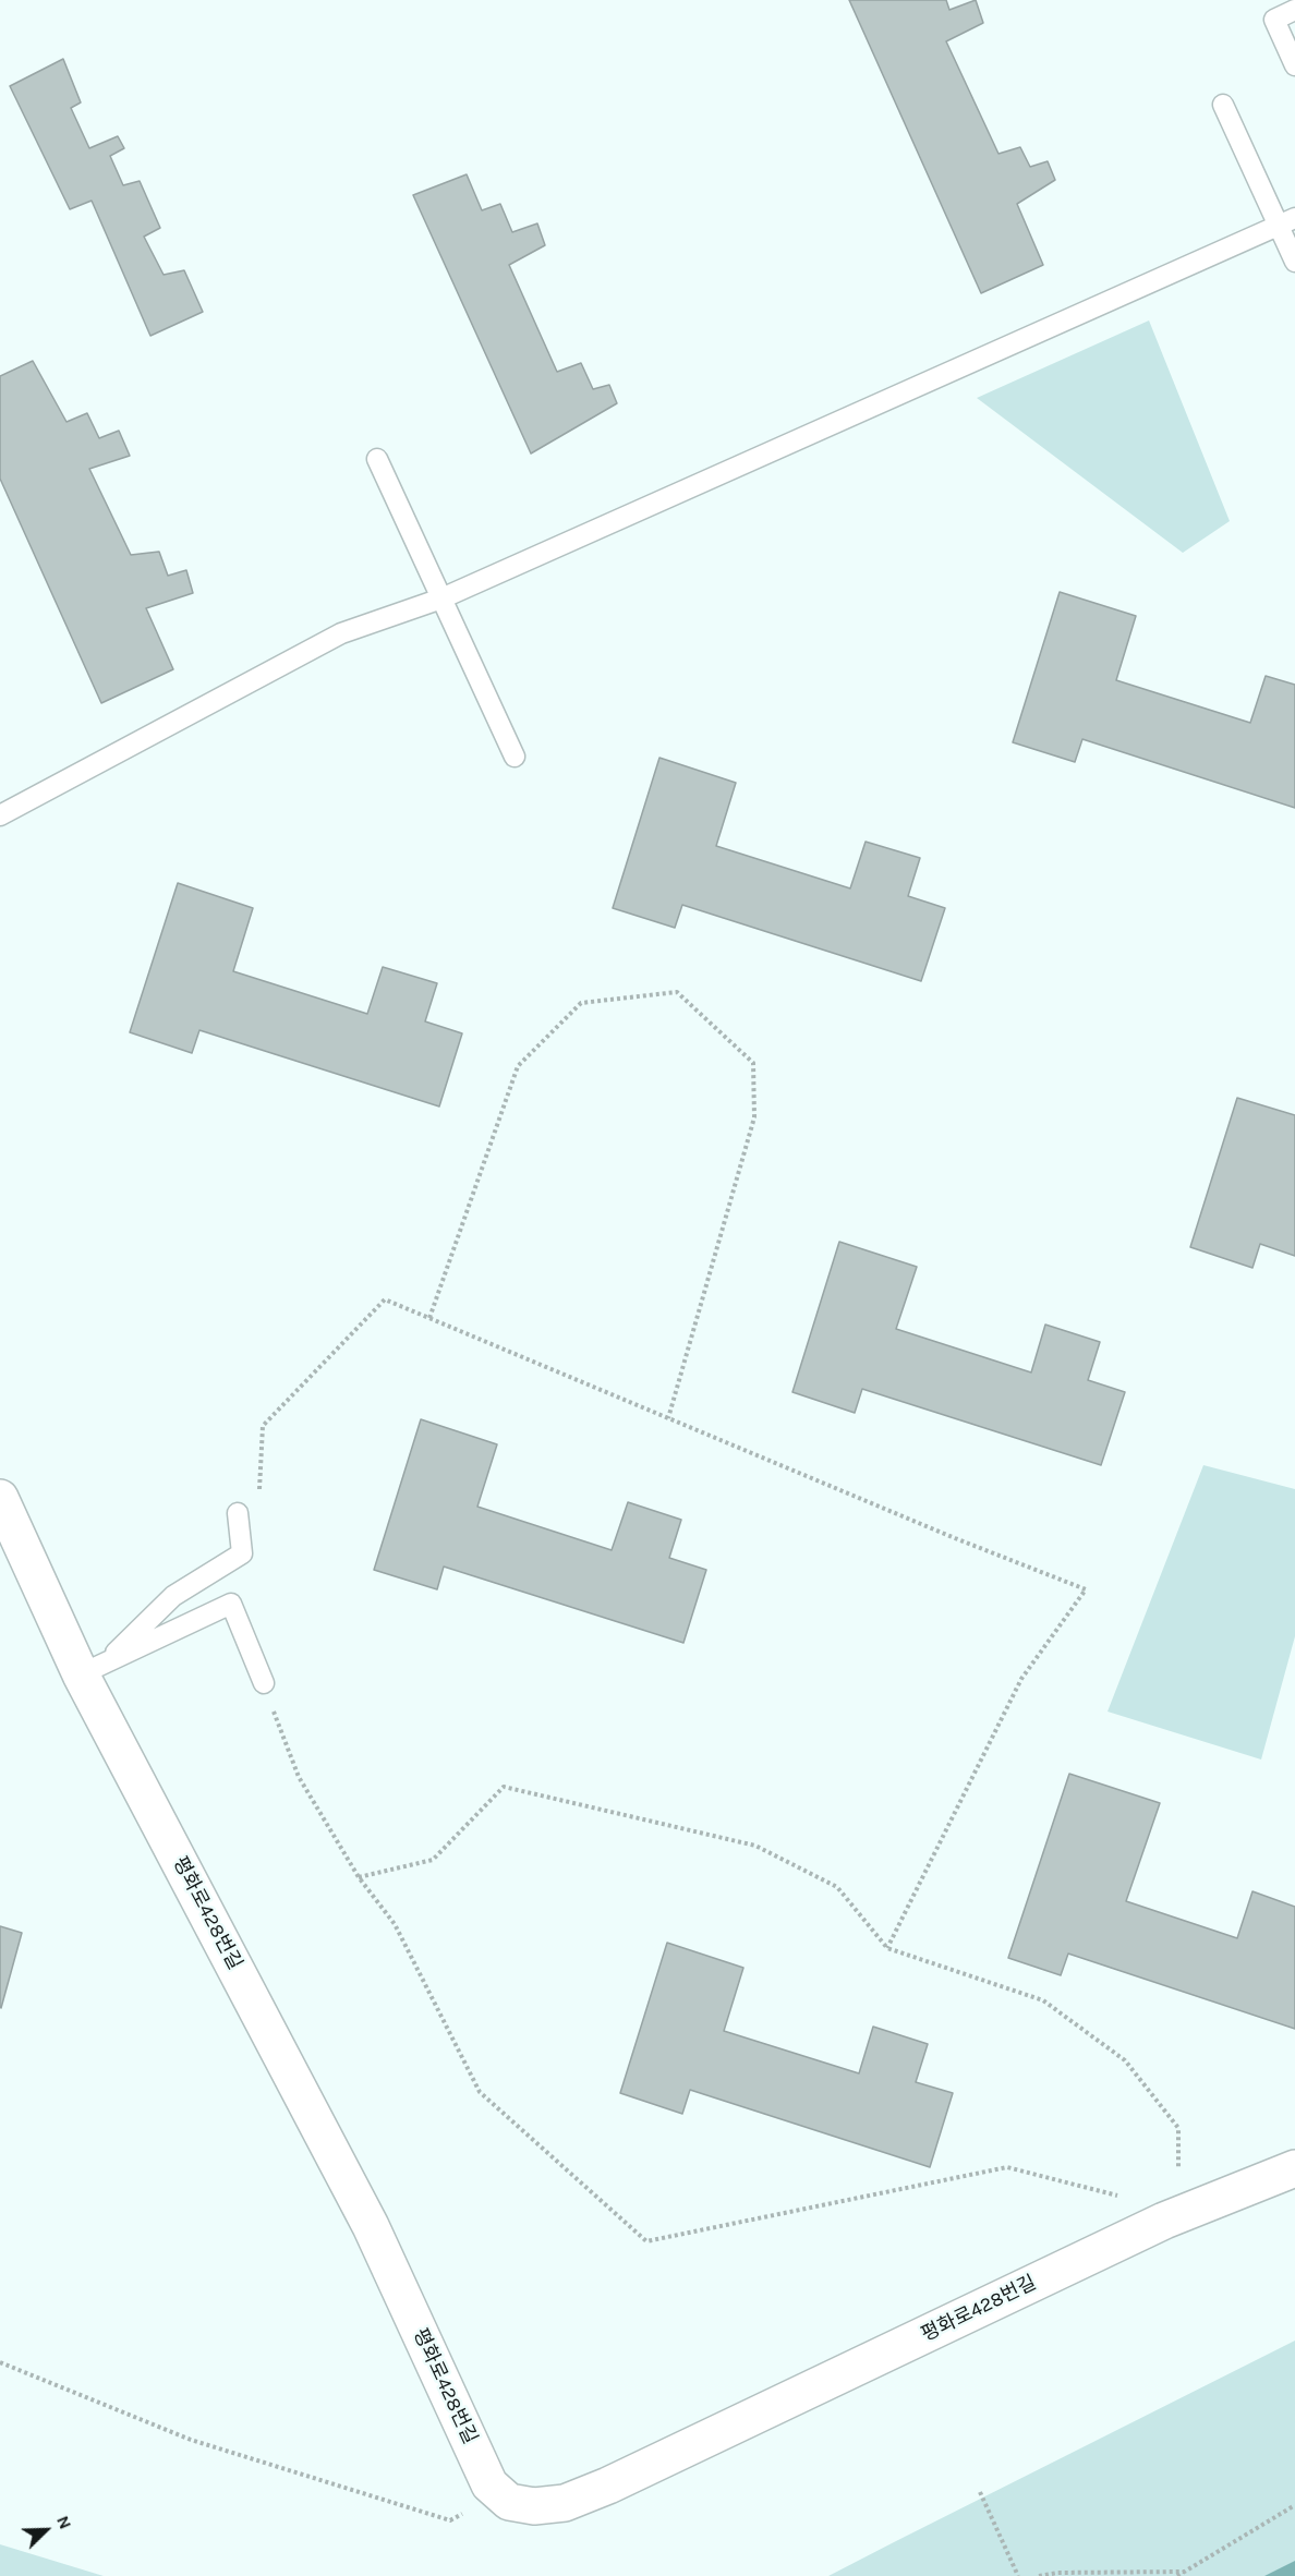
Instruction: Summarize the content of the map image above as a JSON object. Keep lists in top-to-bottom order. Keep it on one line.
{"streets":{"street":["평화로428번길"]},"north":"top right"}
